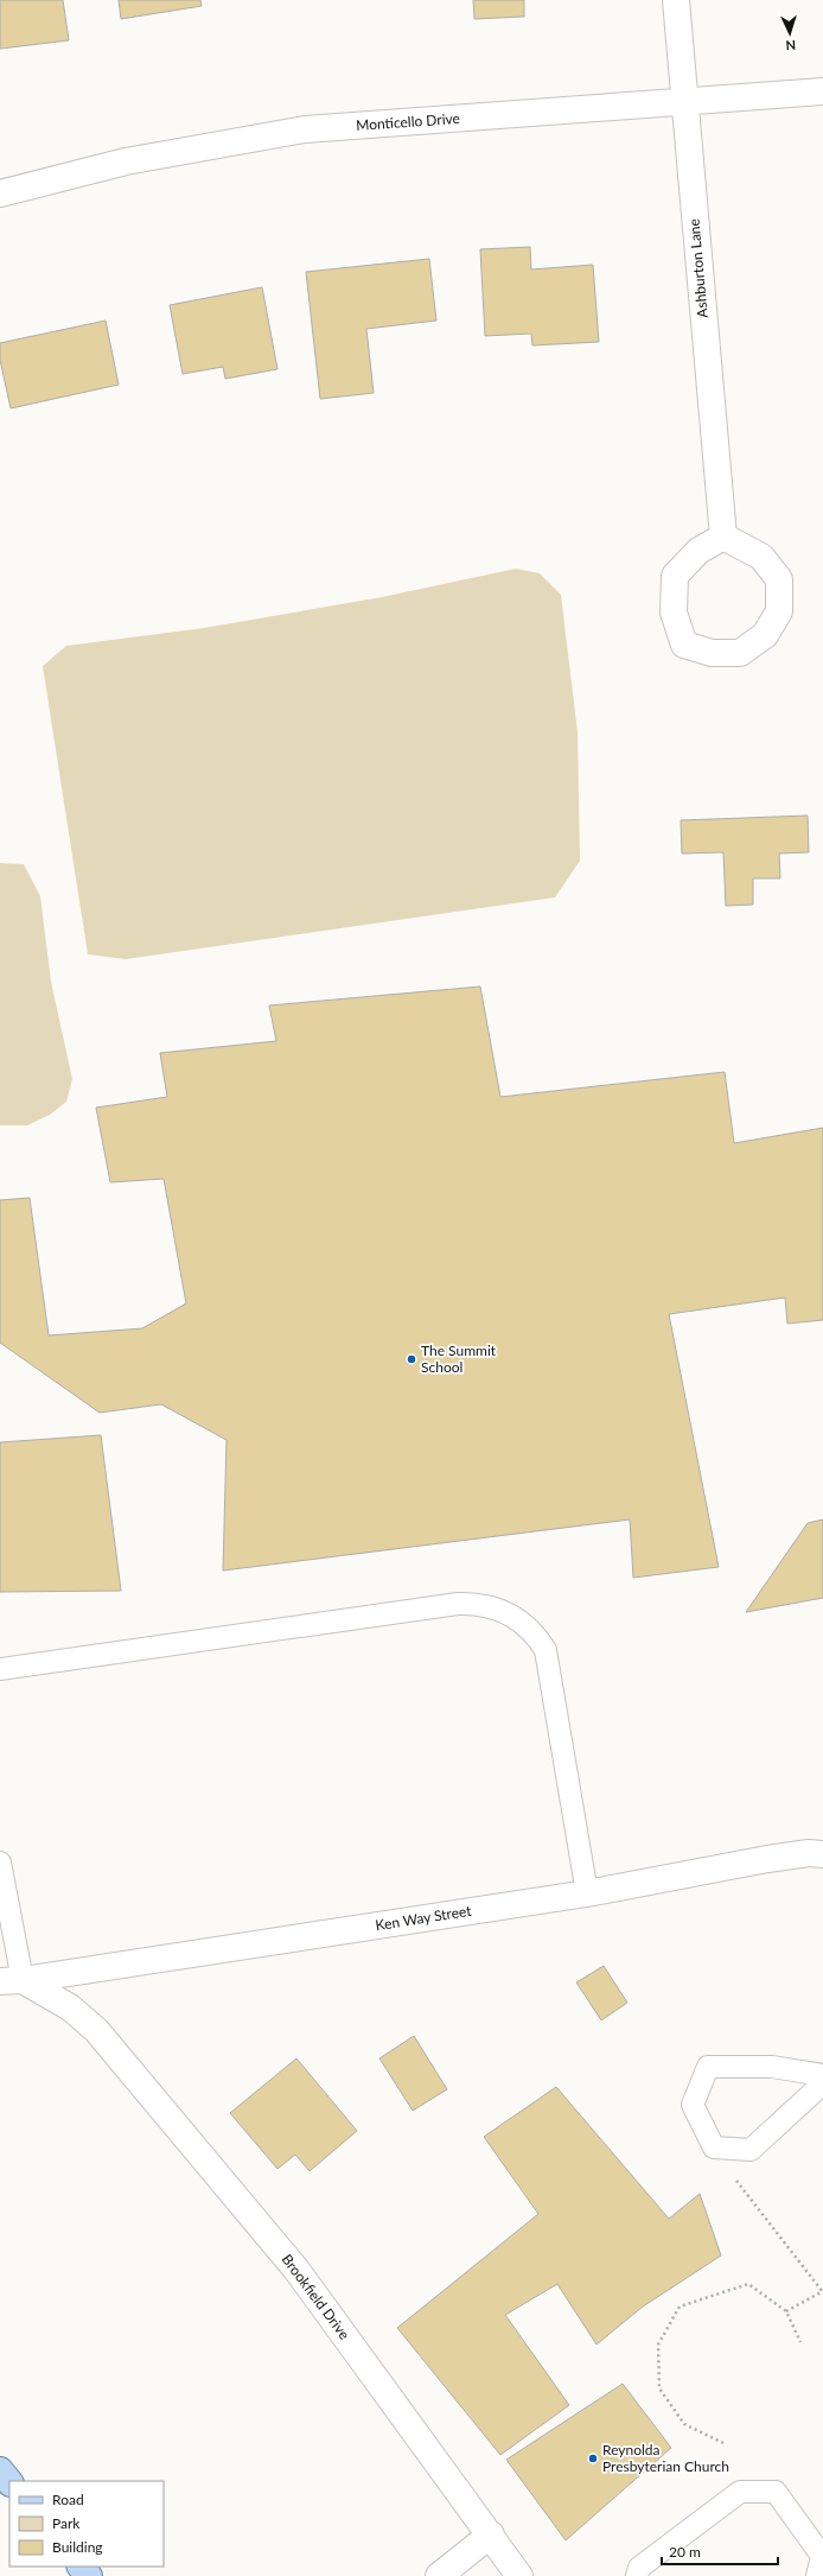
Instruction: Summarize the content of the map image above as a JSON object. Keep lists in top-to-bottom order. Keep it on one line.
{"streets":{"street":["Monticello Drive","Ashburton Lane","Ken Way Street","Brookfield Drive"]},"crossings":[["Monticello Drive","Ashburton Lane"],["Ken Way Street","Brookfield Drive"]],"places":["The Summit School","Reynolda Presbyterian Church"],"legend":["Road","Park","Building"],"scale_bar":"20 m","north":"bottom"}
